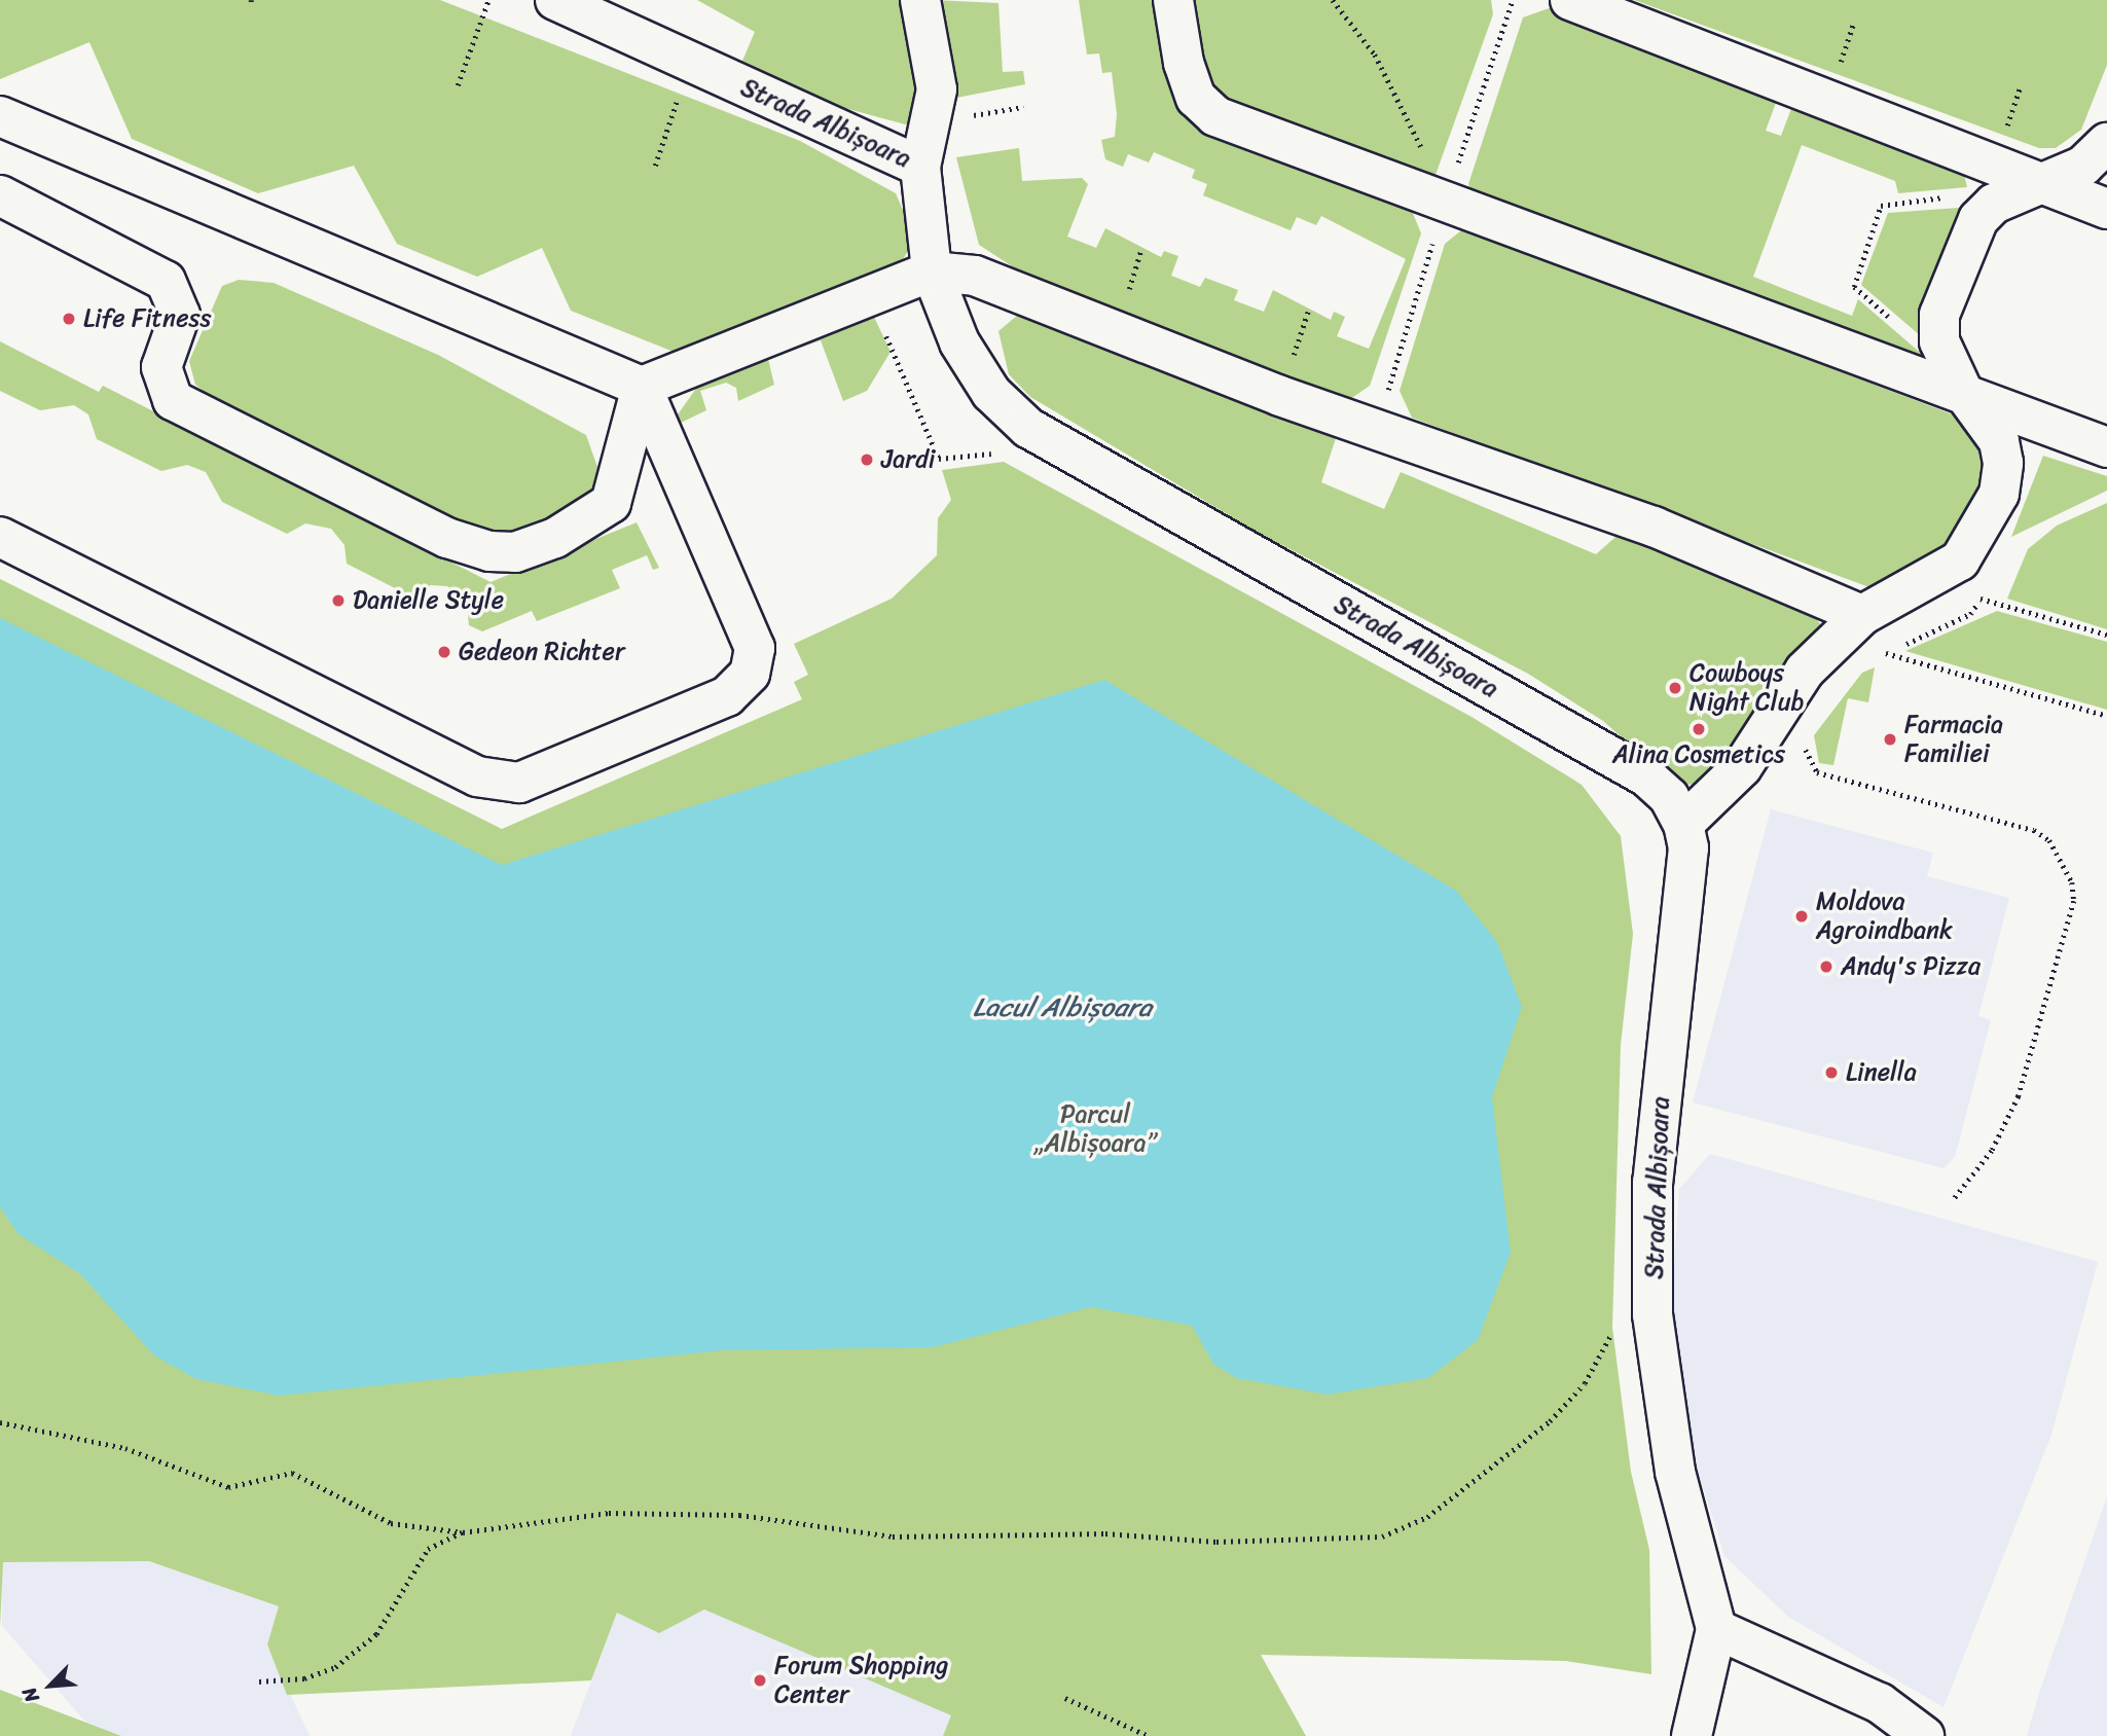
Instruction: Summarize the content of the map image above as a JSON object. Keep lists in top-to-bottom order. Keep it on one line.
{"streets":{"lane":["Strada Albișoara"]},"water":["Lacul Albișoara"],"parks":["Parcul „Albișoara”"],"places":["Life Fitness","Jardi","Danielle Style","Gedeon Richter","Cowboys Night Club","Alina Cosmetics","Farmacia Familiei","Moldova Agroindbank","Andy's Pizza","Linella","Forum Shopping Center"],"north":"bottom left"}
